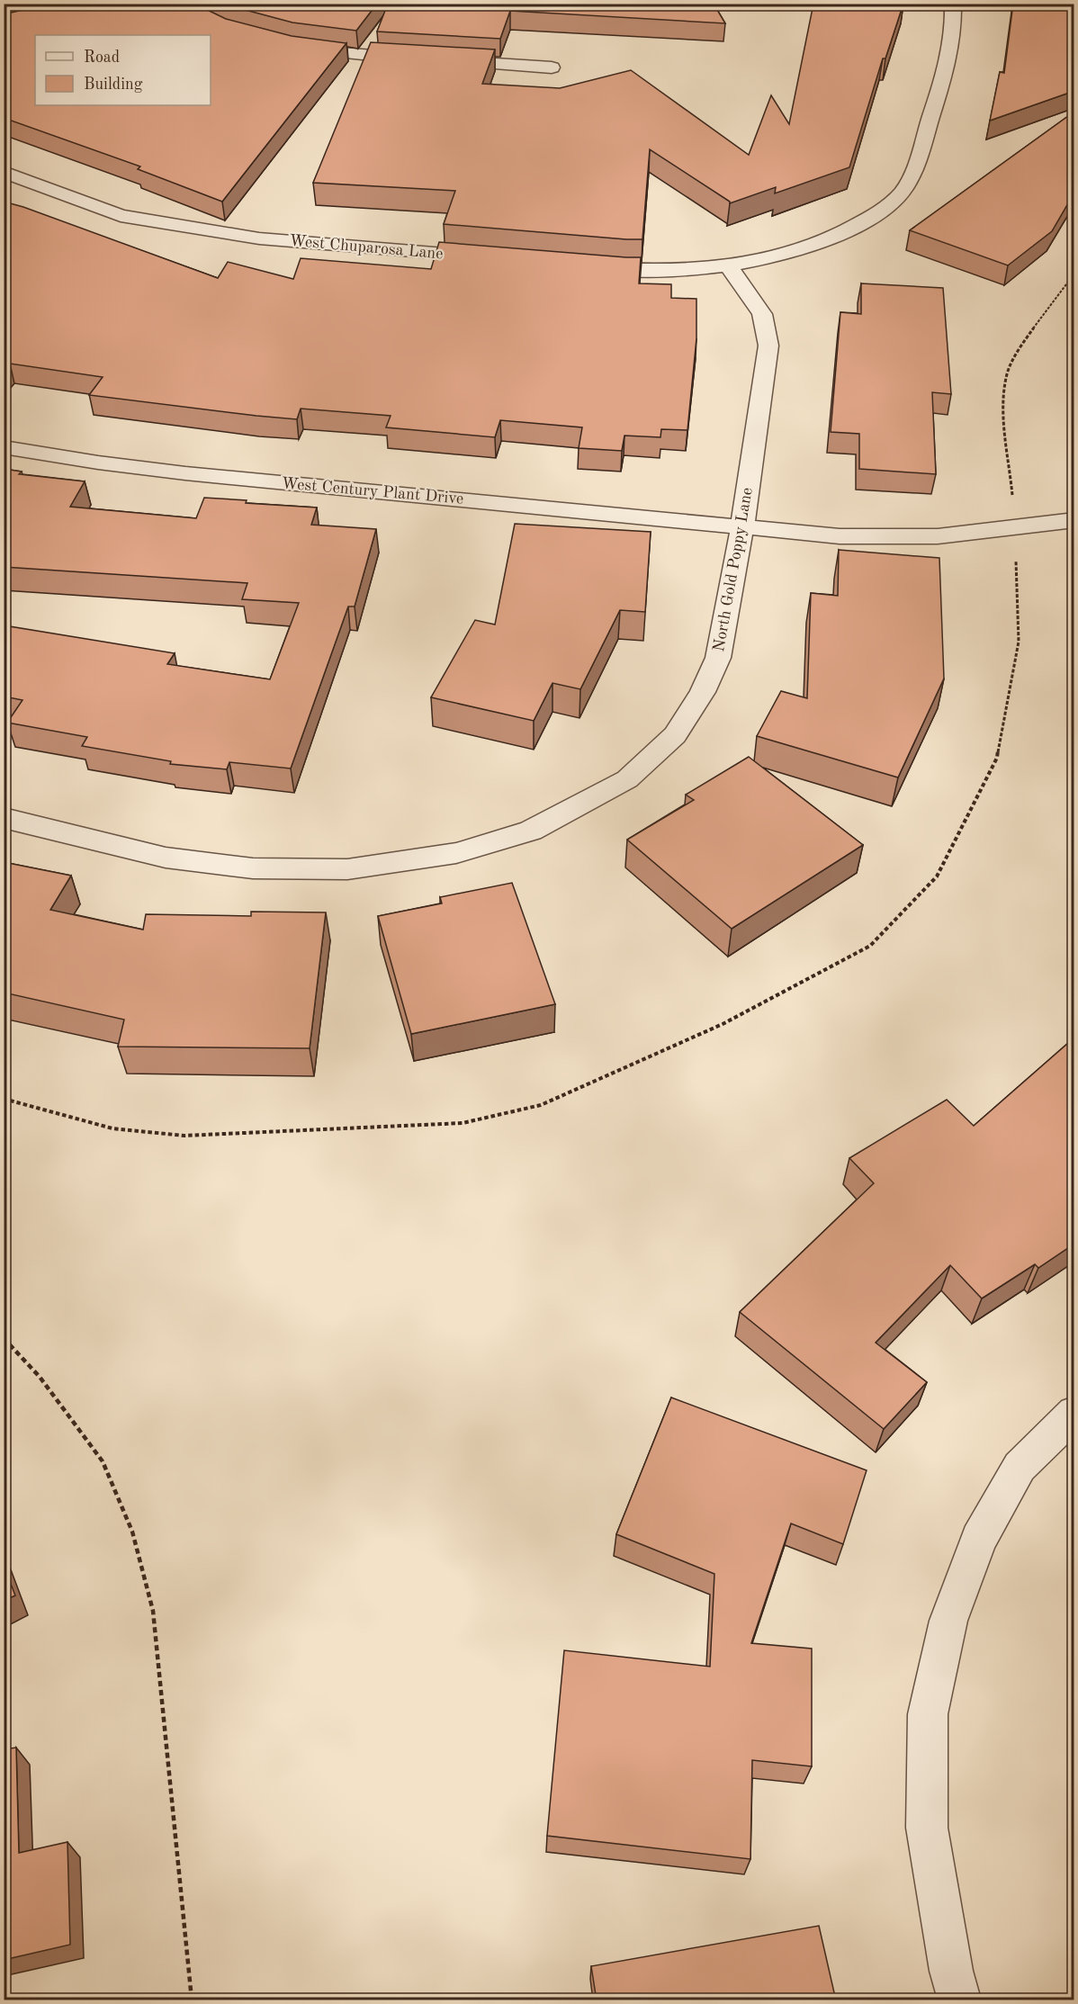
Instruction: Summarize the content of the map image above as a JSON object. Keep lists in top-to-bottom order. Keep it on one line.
{"streets":{"street":["West Chuparosa Lane","West Century Plant Drive","North Gold Poppy Lane"]},"crossings":[["West Century Plant Drive","North Gold Poppy Lane"]],"legend":["Road","Building"]}
